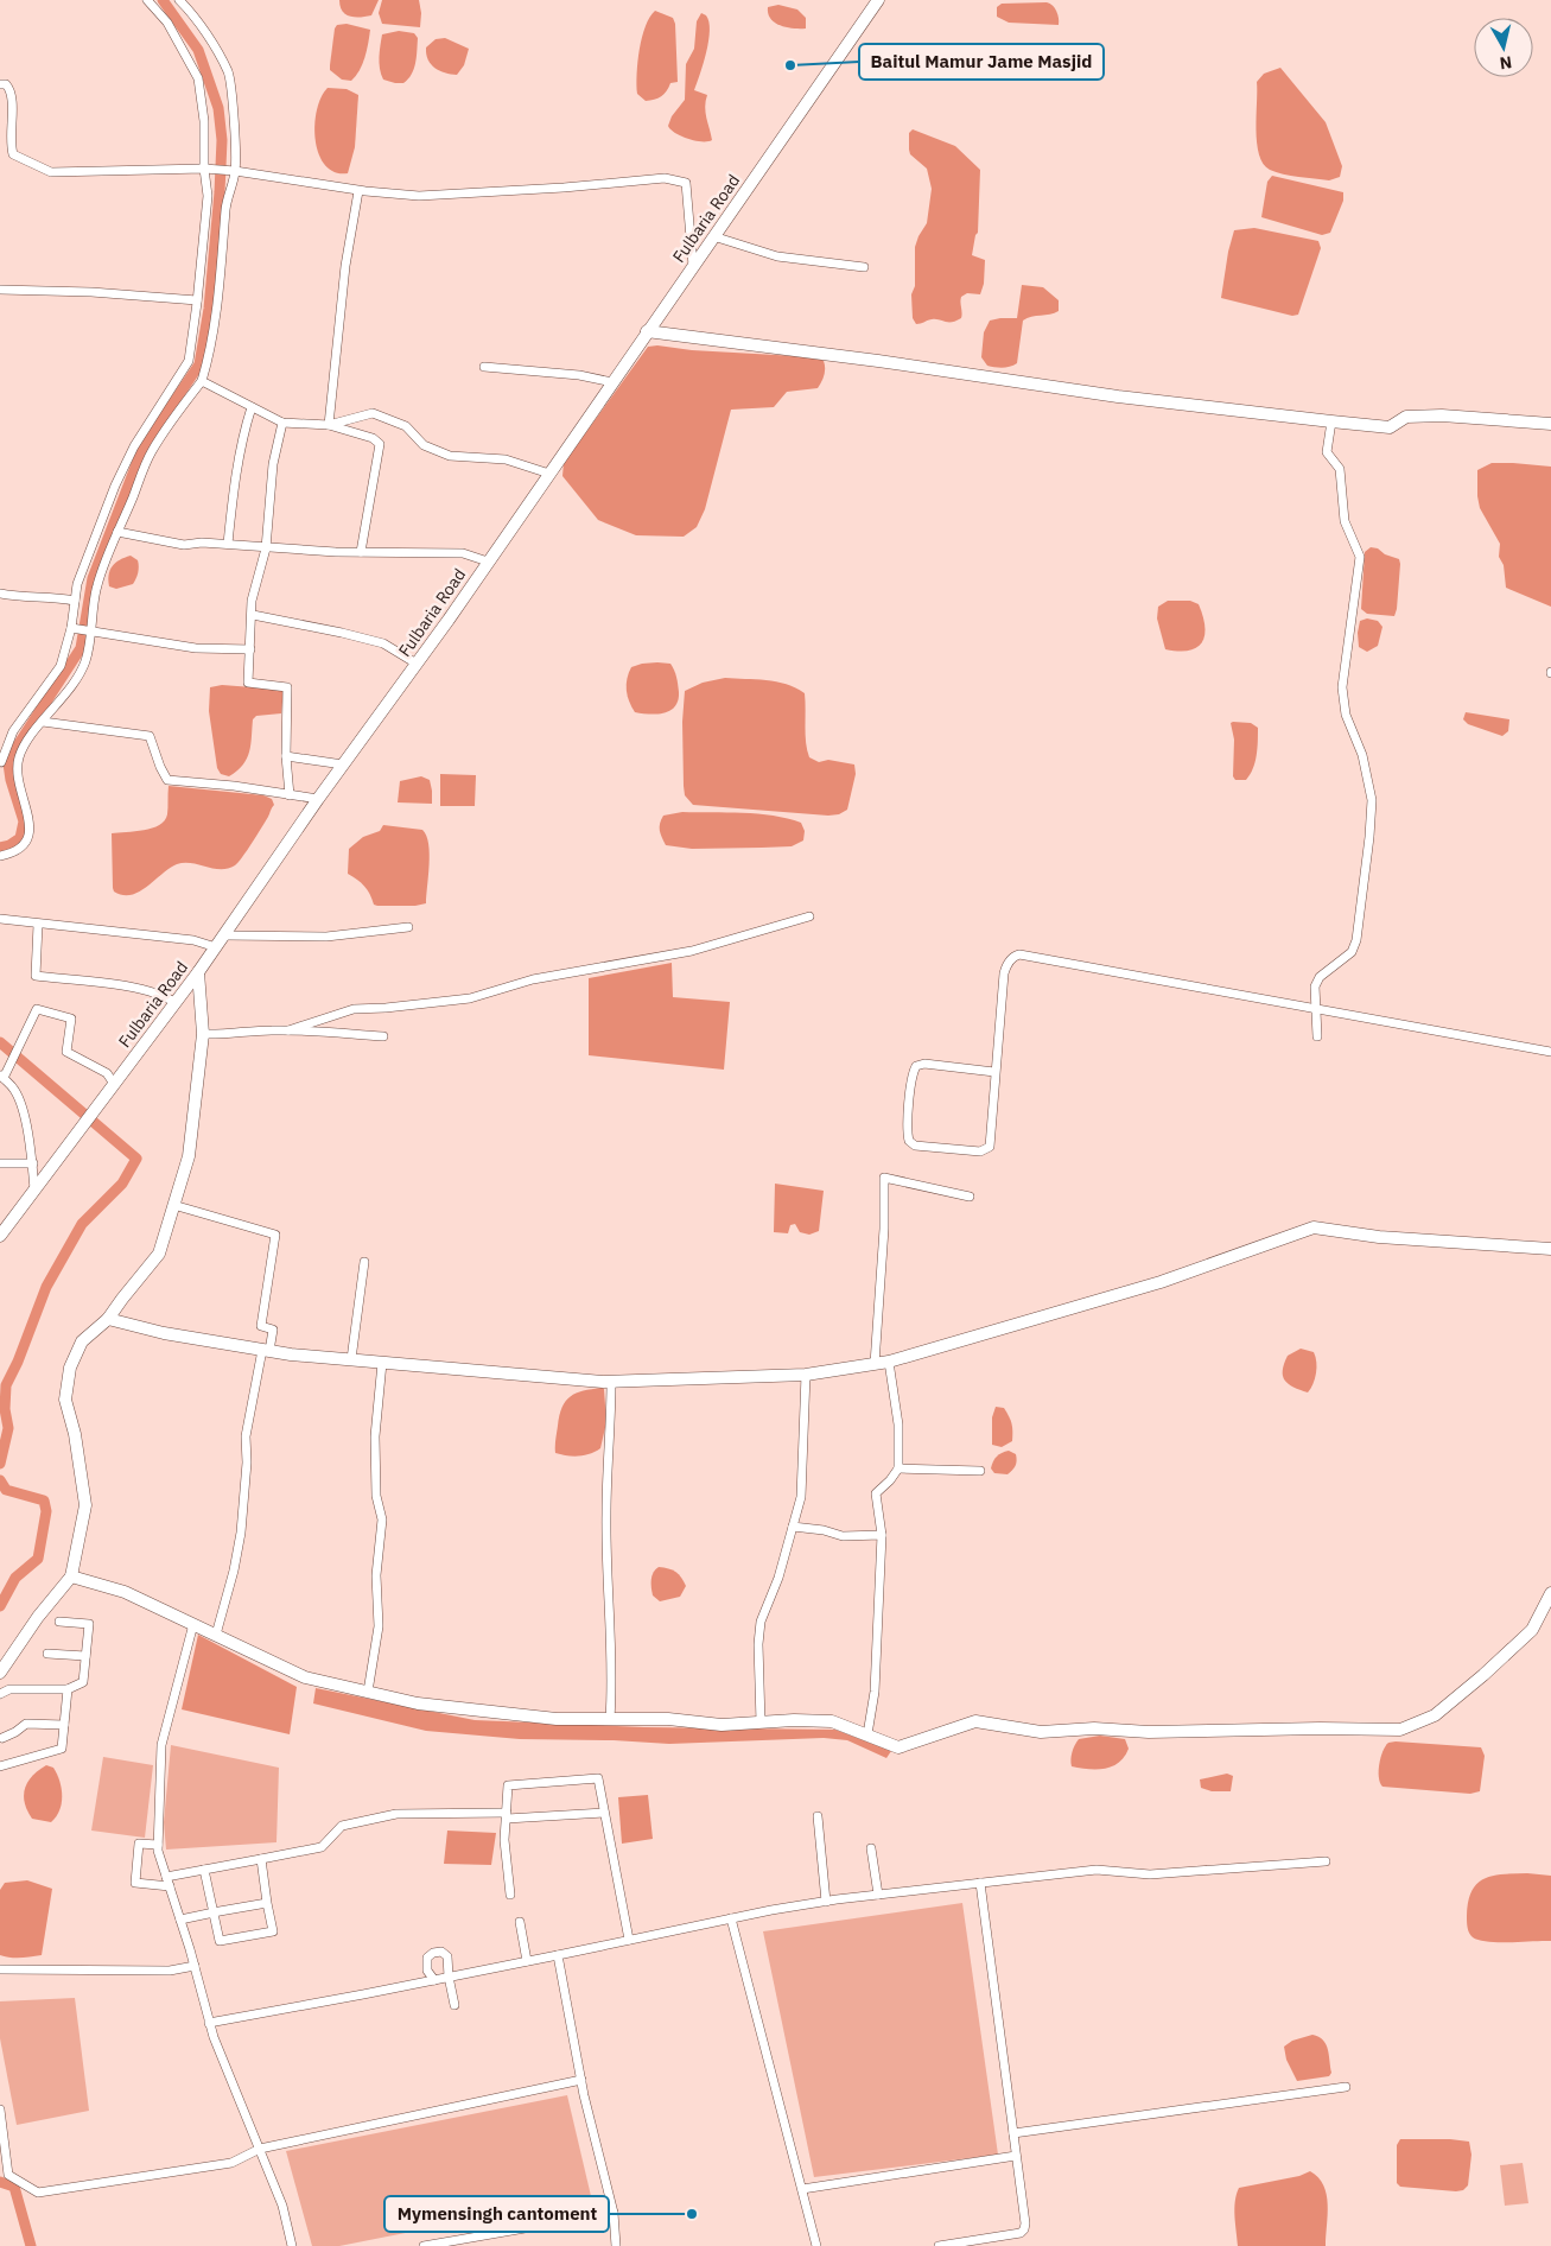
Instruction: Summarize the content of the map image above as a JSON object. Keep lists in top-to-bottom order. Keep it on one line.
{"streets":{"street":["Fulbaria Road"]},"places":["Baitul Mamur Jame Masjid","Mymensingh cantoment"],"north":"bottom"}
